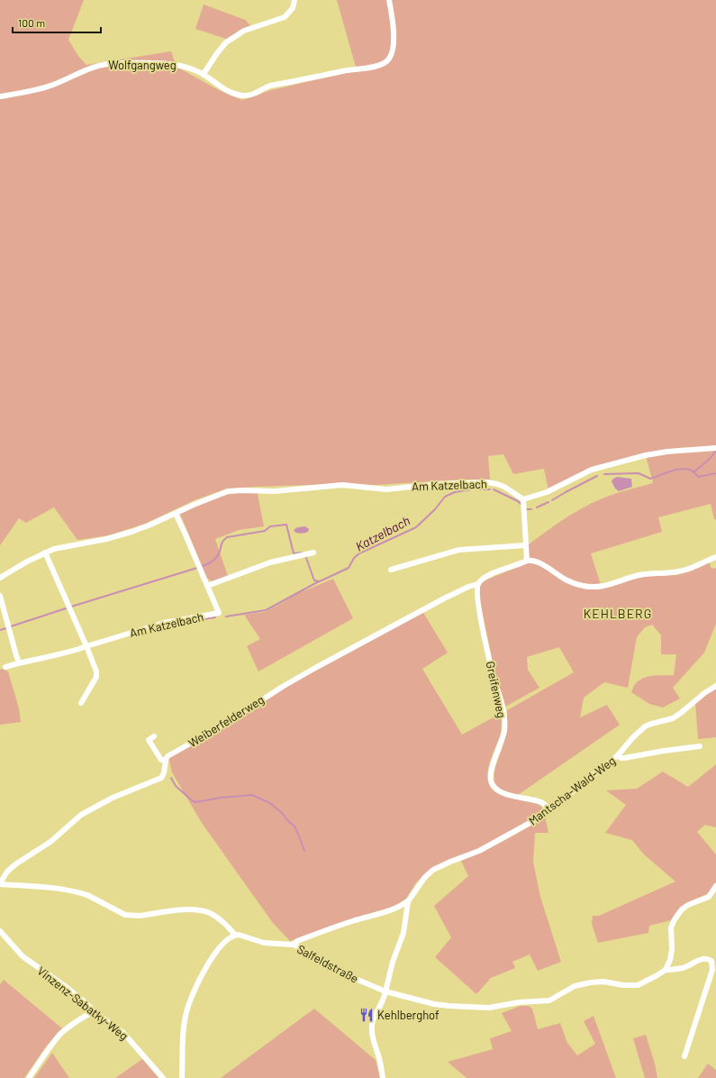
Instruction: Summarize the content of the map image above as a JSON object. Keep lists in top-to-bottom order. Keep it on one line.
{"streets":{"street":["Wolfgangweg","Am Katzelbach","Greifenweg","Weiberfelderweg","Mantscha-Wald-Weg","Salfeldstraße","Vinzenz-Sabatky-Weg"]},"crossings":[["Greifenweg","Weiberfelderweg"],["Greifenweg","Mantscha-Wald-Weg"],["Mantscha-Wald-Weg","Salfeldstraße"]],"districts":["KEHLBERG"],"water":["Katzelbach"],"places":{"restaurant":["Kehlberghof"]},"scale_bar":"100 m"}
